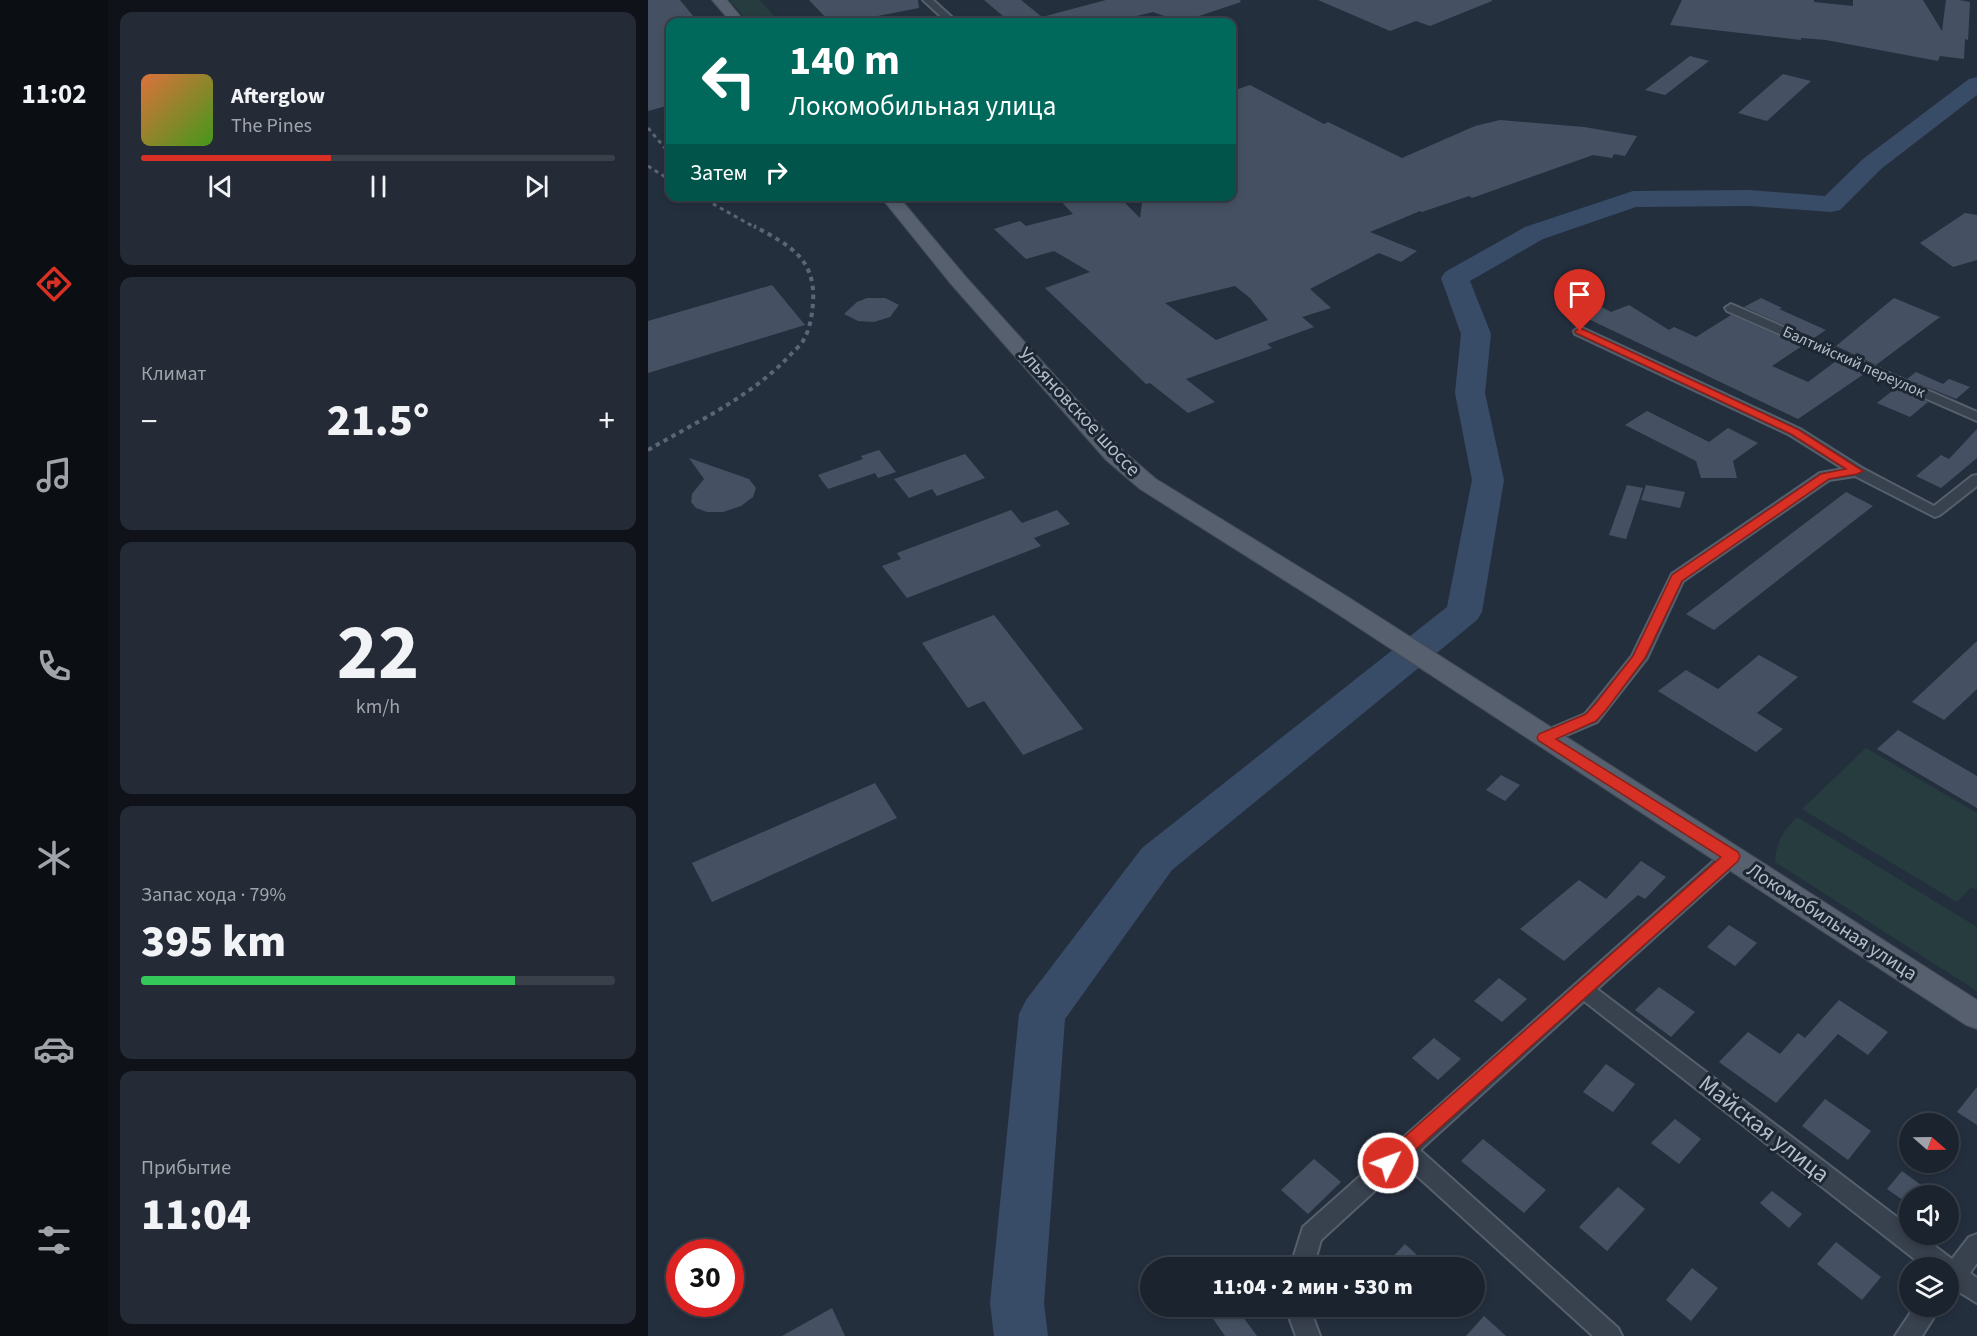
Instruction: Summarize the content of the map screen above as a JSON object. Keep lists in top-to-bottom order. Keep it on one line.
{"streets":{"main road":["Ульяновское шоссе","Локомобильная улица"],"street":["Балтийский переулок","Майская улица"]},"crossings":[["Ульяновское шоссе","Локомобильная улица"]],"north":"right","page":{"tabs":"11:02","turn":["140 m","Локомобильная улица"],"song":["Afterglow","The Pines"],"then":"Затем","tile":["Климат",["22","km/h"],["Запас хода · 79%","395 km"],["Прибытие","11:04"]],"heat":["−","21.5°","+"],"limit":"30","trip":"11:04 · 2 мин · 530 m"}}
